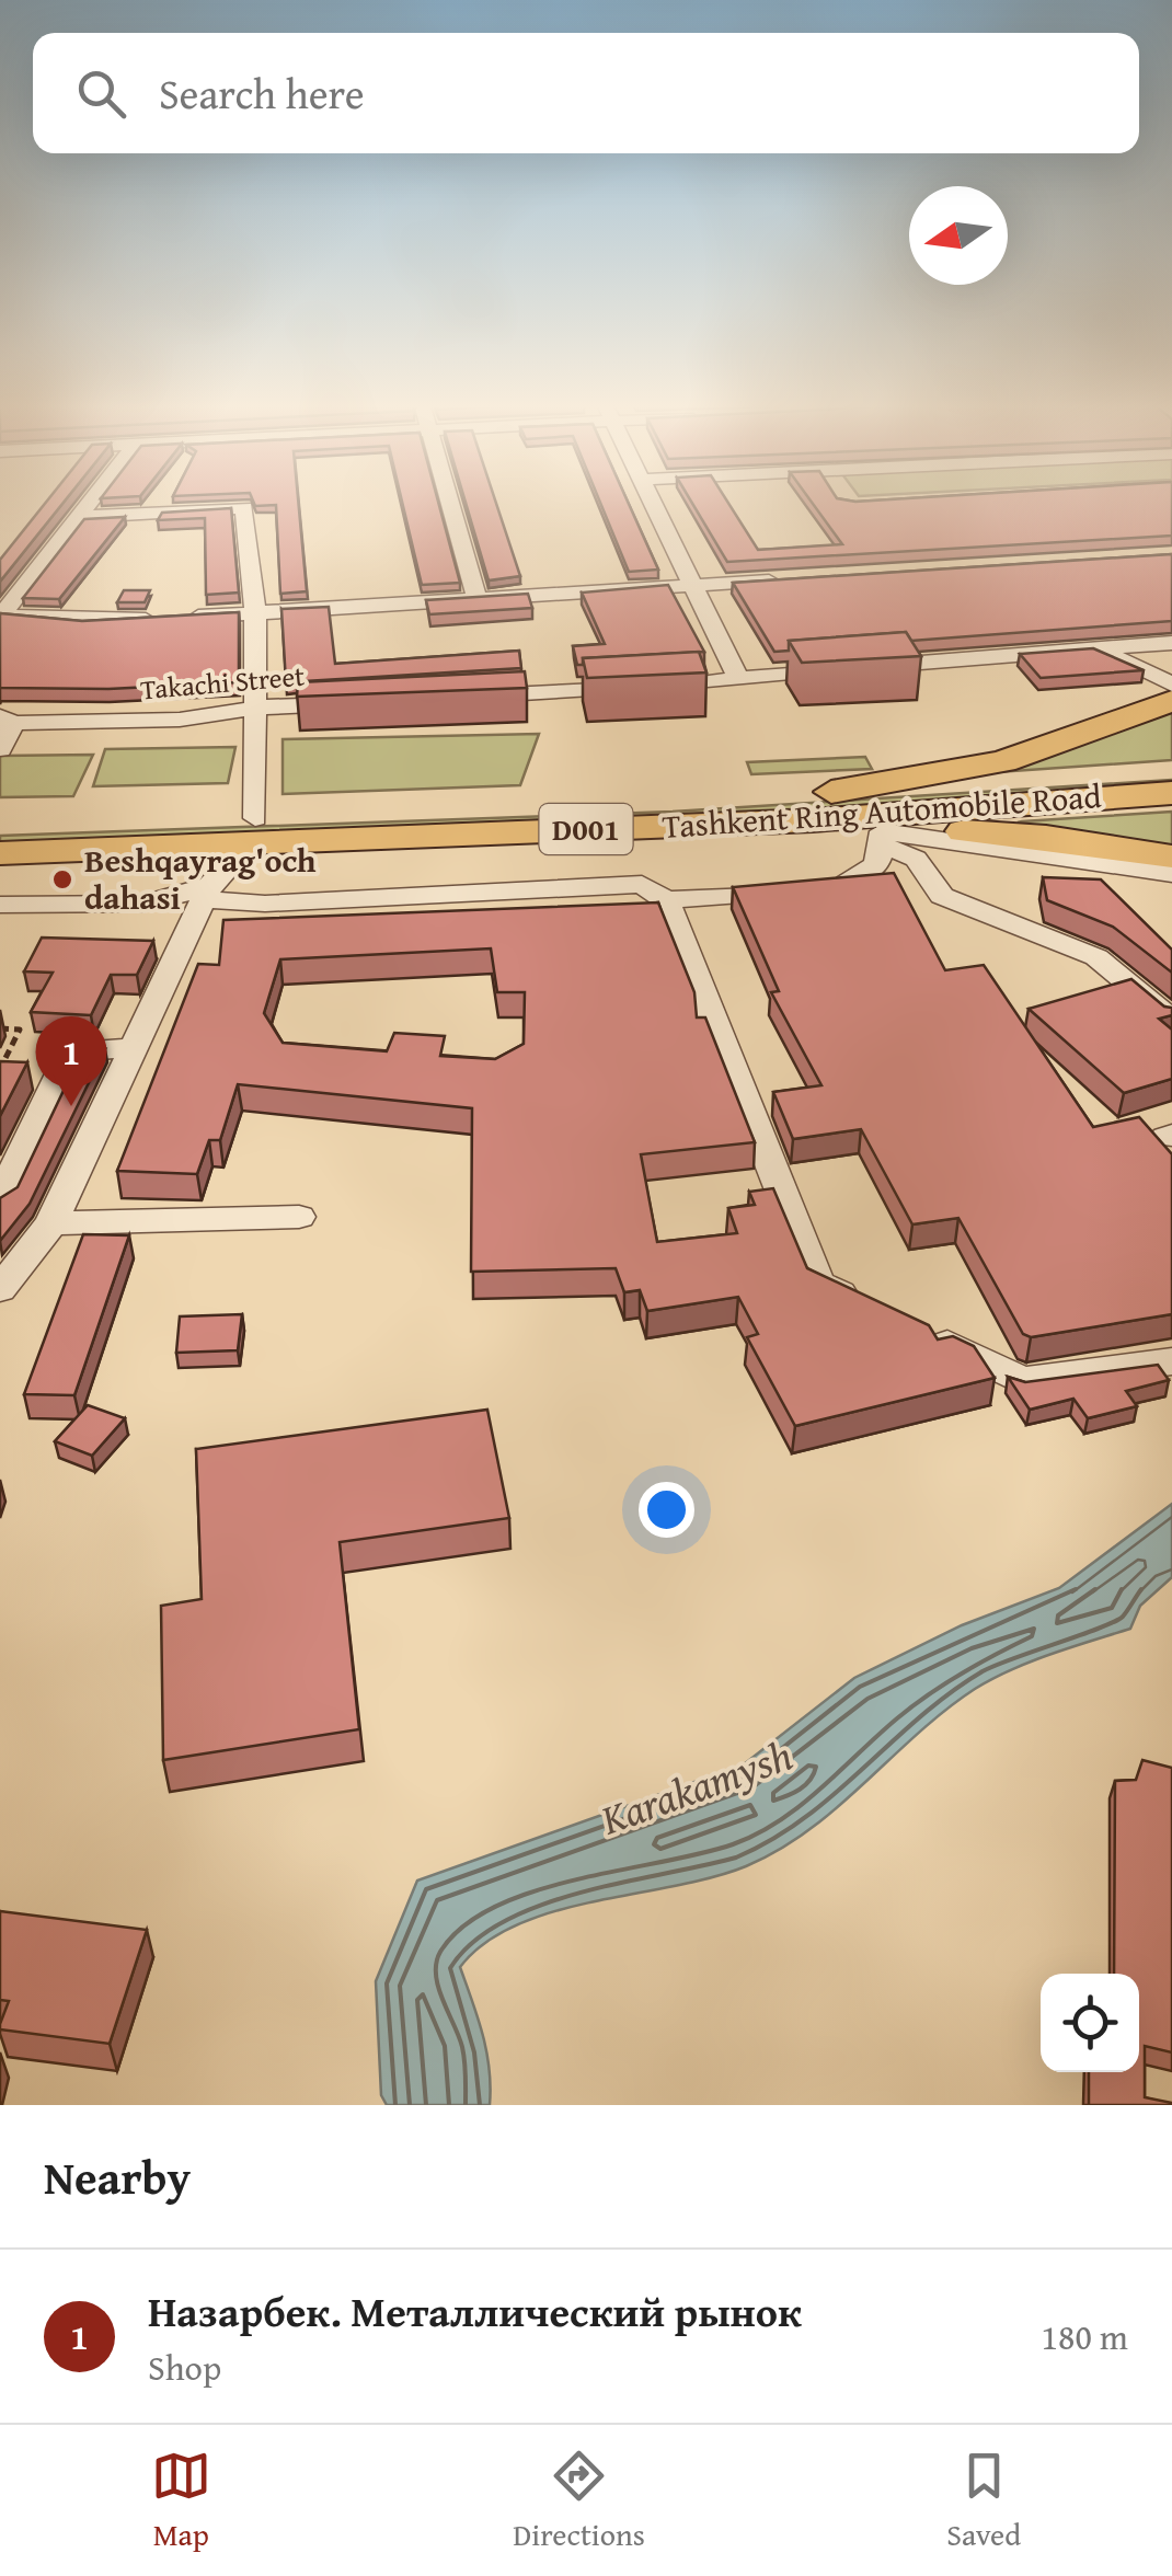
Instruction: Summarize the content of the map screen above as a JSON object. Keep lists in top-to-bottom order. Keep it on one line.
{"streets":{"highway":["Tashkent Ring Automobile Road","D001"],"street":["Takachi Street"]},"water":["Karakamysh"],"places":["Beshqayrag'och dahasi"],"north":"left","page":{"search":"Search here","pins":"1","heading":"Nearby","list":[{"mark":"1","name":"Назарбек. Металлический рынок","note":"Shop","value":"180 m"}],"nav":["Map","Directions","Saved"]}}
